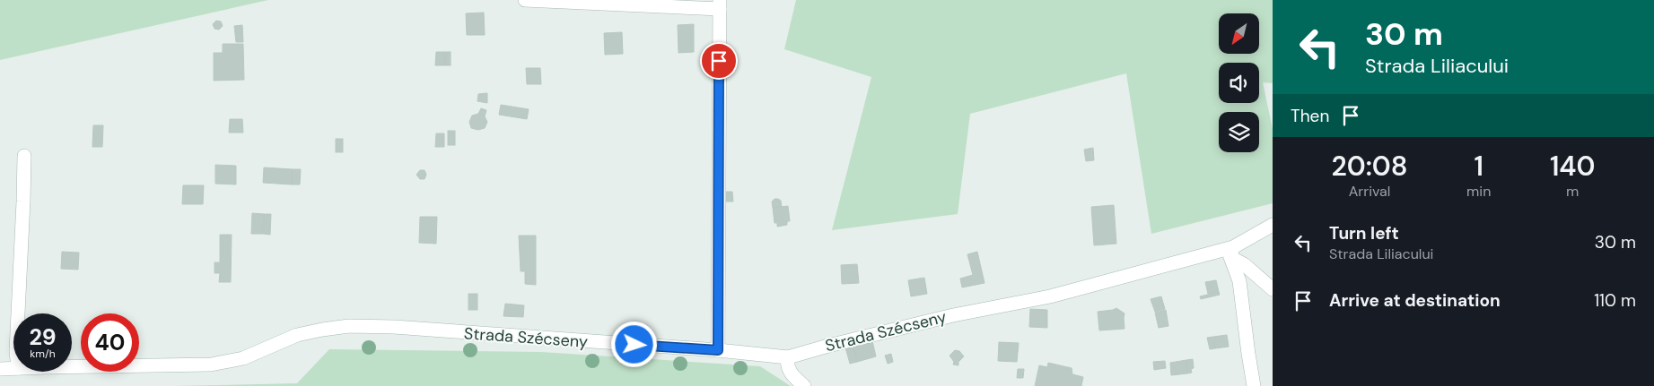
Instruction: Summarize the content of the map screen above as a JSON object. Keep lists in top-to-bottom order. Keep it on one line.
{"streets":{"street":["Strada Szécseny"]},"north":"bottom left","page":{"turn":["30 m","Strada Liliacului"],"then":"Then","eta":["20:08","Arrival","1","min","140","m"],"list":[{"name":"Turn left","note":"Strada Liliacului","value":"30 m"},{"name":"Arrive at destination","value":"110 m"}],"speed":"29 km/h","limit":"40"}}
